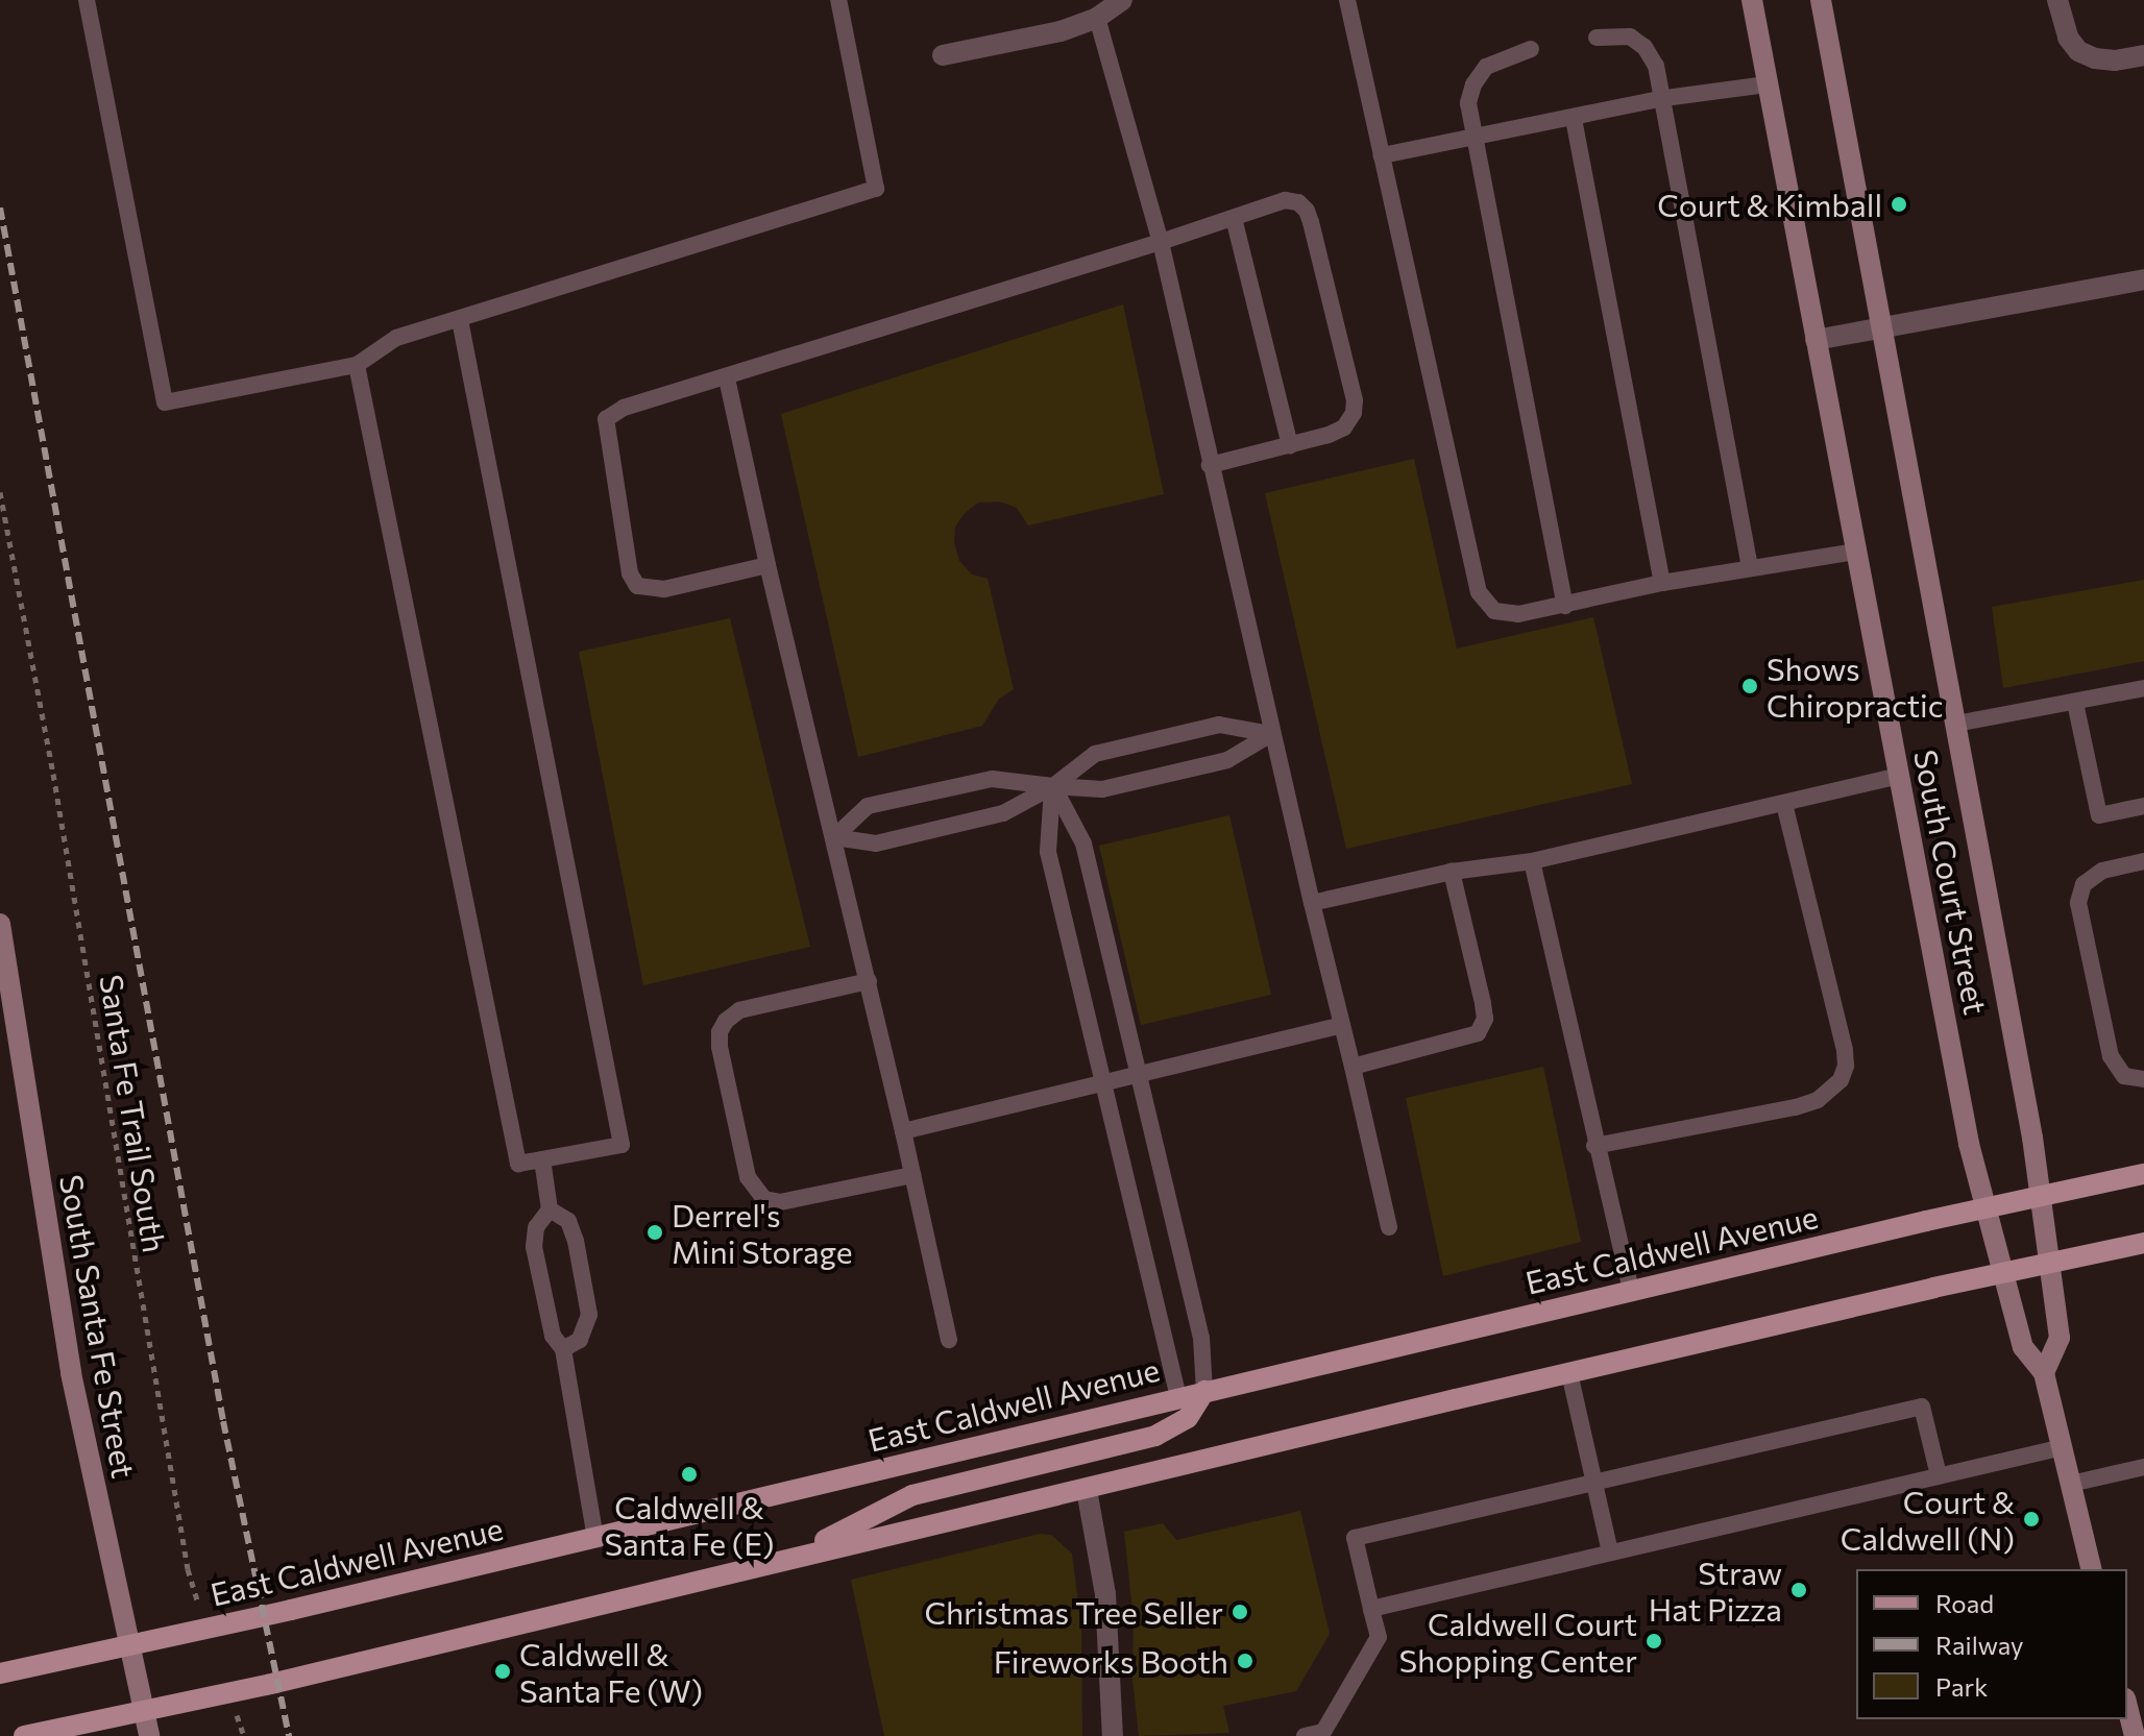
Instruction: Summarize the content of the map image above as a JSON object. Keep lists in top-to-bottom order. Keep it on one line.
{"streets":{"main road":["East Caldwell Avenue"],"street":["South Court Street","South Santa Fe Street"],"path":["Santa Fe Trail South"]},"crossings":[["South Court Street","East Caldwell Avenue"],["Santa Fe Trail South","East Caldwell Avenue"],["East Caldwell Avenue","South Santa Fe Street"]],"places":["Court & Kimball","Shows Chiropractic","Derrel's Mini Storage","Caldwell & Santa Fe (E)","Court & Caldwell (N)","Straw Hat Pizza","Christmas Tree Seller","Caldwell Court Shopping Center","Fireworks Booth","Caldwell & Santa Fe (W)"],"legend":["Road","Railway","Park"]}
